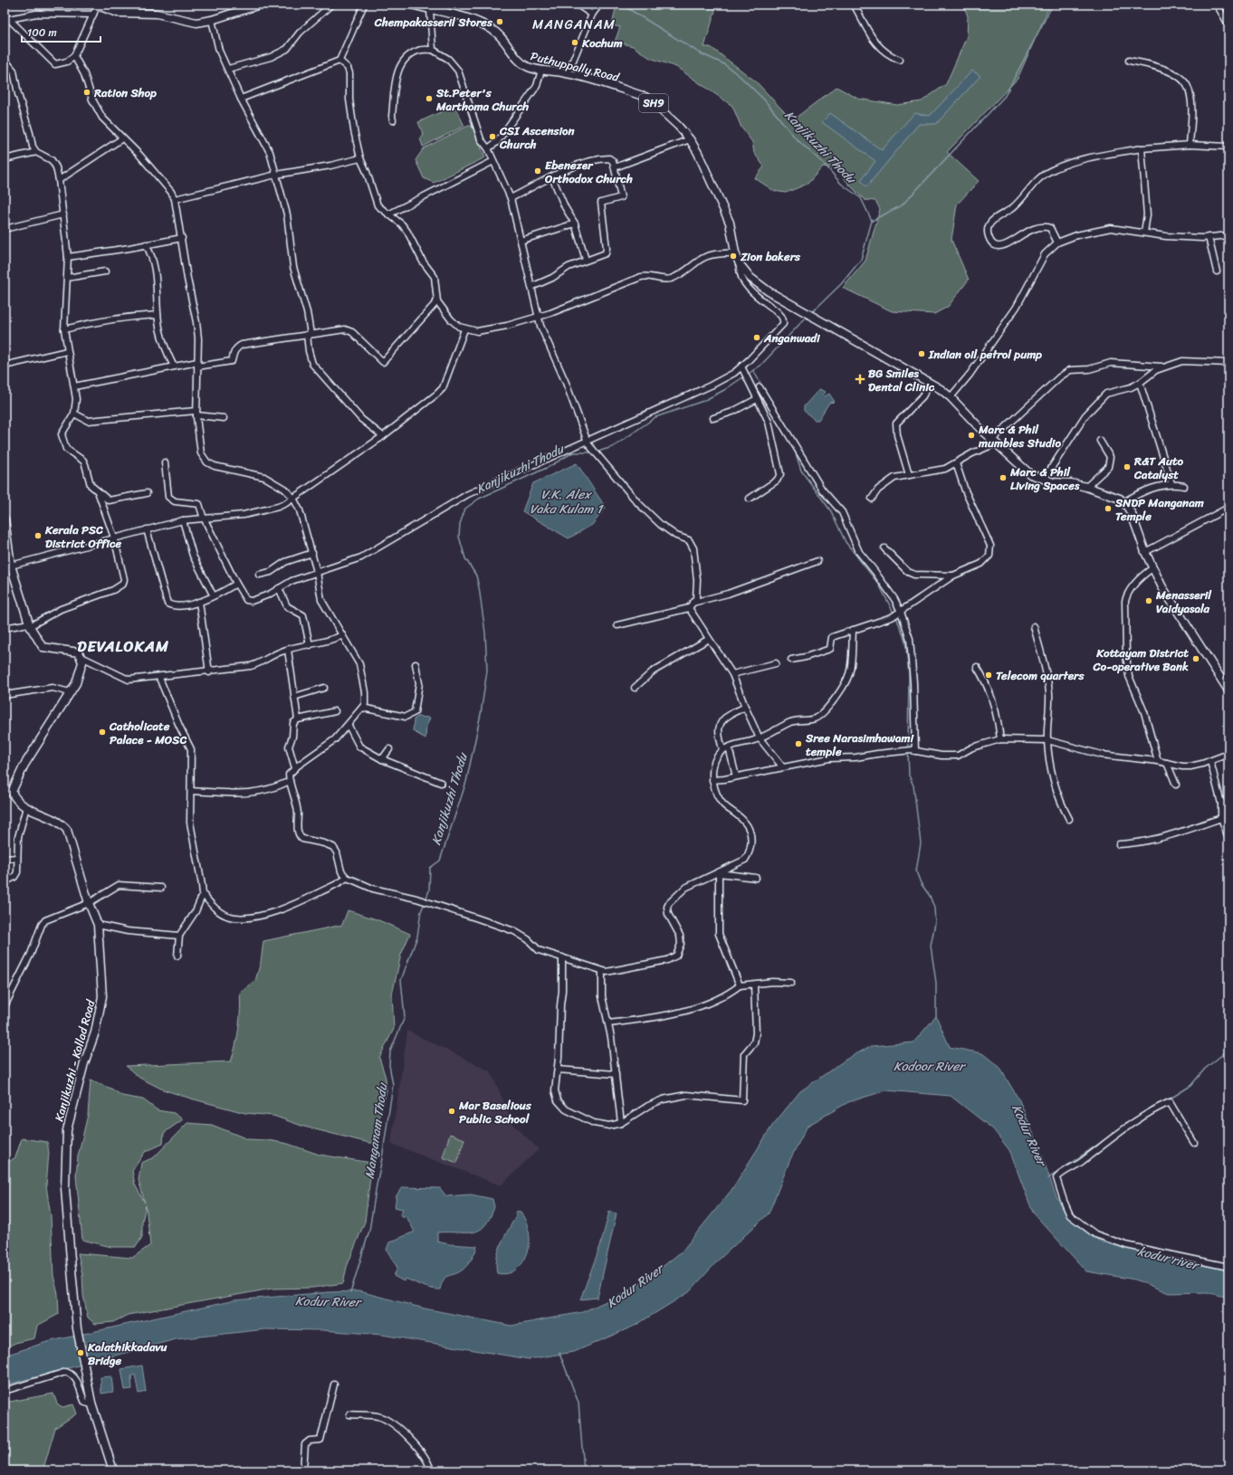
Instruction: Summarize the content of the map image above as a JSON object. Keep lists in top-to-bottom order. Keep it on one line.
{"streets":{"main road":["Puthuppally Road","SH9","Kanjikuzhi - Kollad Road"]},"crossings":[["Puthuppally Road","SH9"]],"districts":["MANGANAM","DEVALOKAM"],"water":["Kanjikuzhi Thodu","V.K. Alex Vaka Kulam 1","Kodoor River","Manganam Thodu","Kodur River","kodur river"],"places":{"other":["Chempakasseril Stores","Kochum","Ration Shop","St.Peter's Marthoma Church","CSI Ascension Church","Ebenezer Orthodox Church","Zion bakers","Anganwadi","Indian oil petrol pump","Marc & Phil mumbles Studio","R&T Auto Catalyst","Marc & Phil Living Spaces","SNDP Manganam Temple","Kerala PSC District Office","Menasseril Vaidyasala","Kottayam District Co-operative Bank","Telecom quarters","Catholicate Palace - MOSC","Sree Narasimhawami temple","Mar Baselious Public School","Kalathikkadavu Bridge"],"health":["BG Smiles Dental Clinic"]},"scale_bar":"100 m"}
